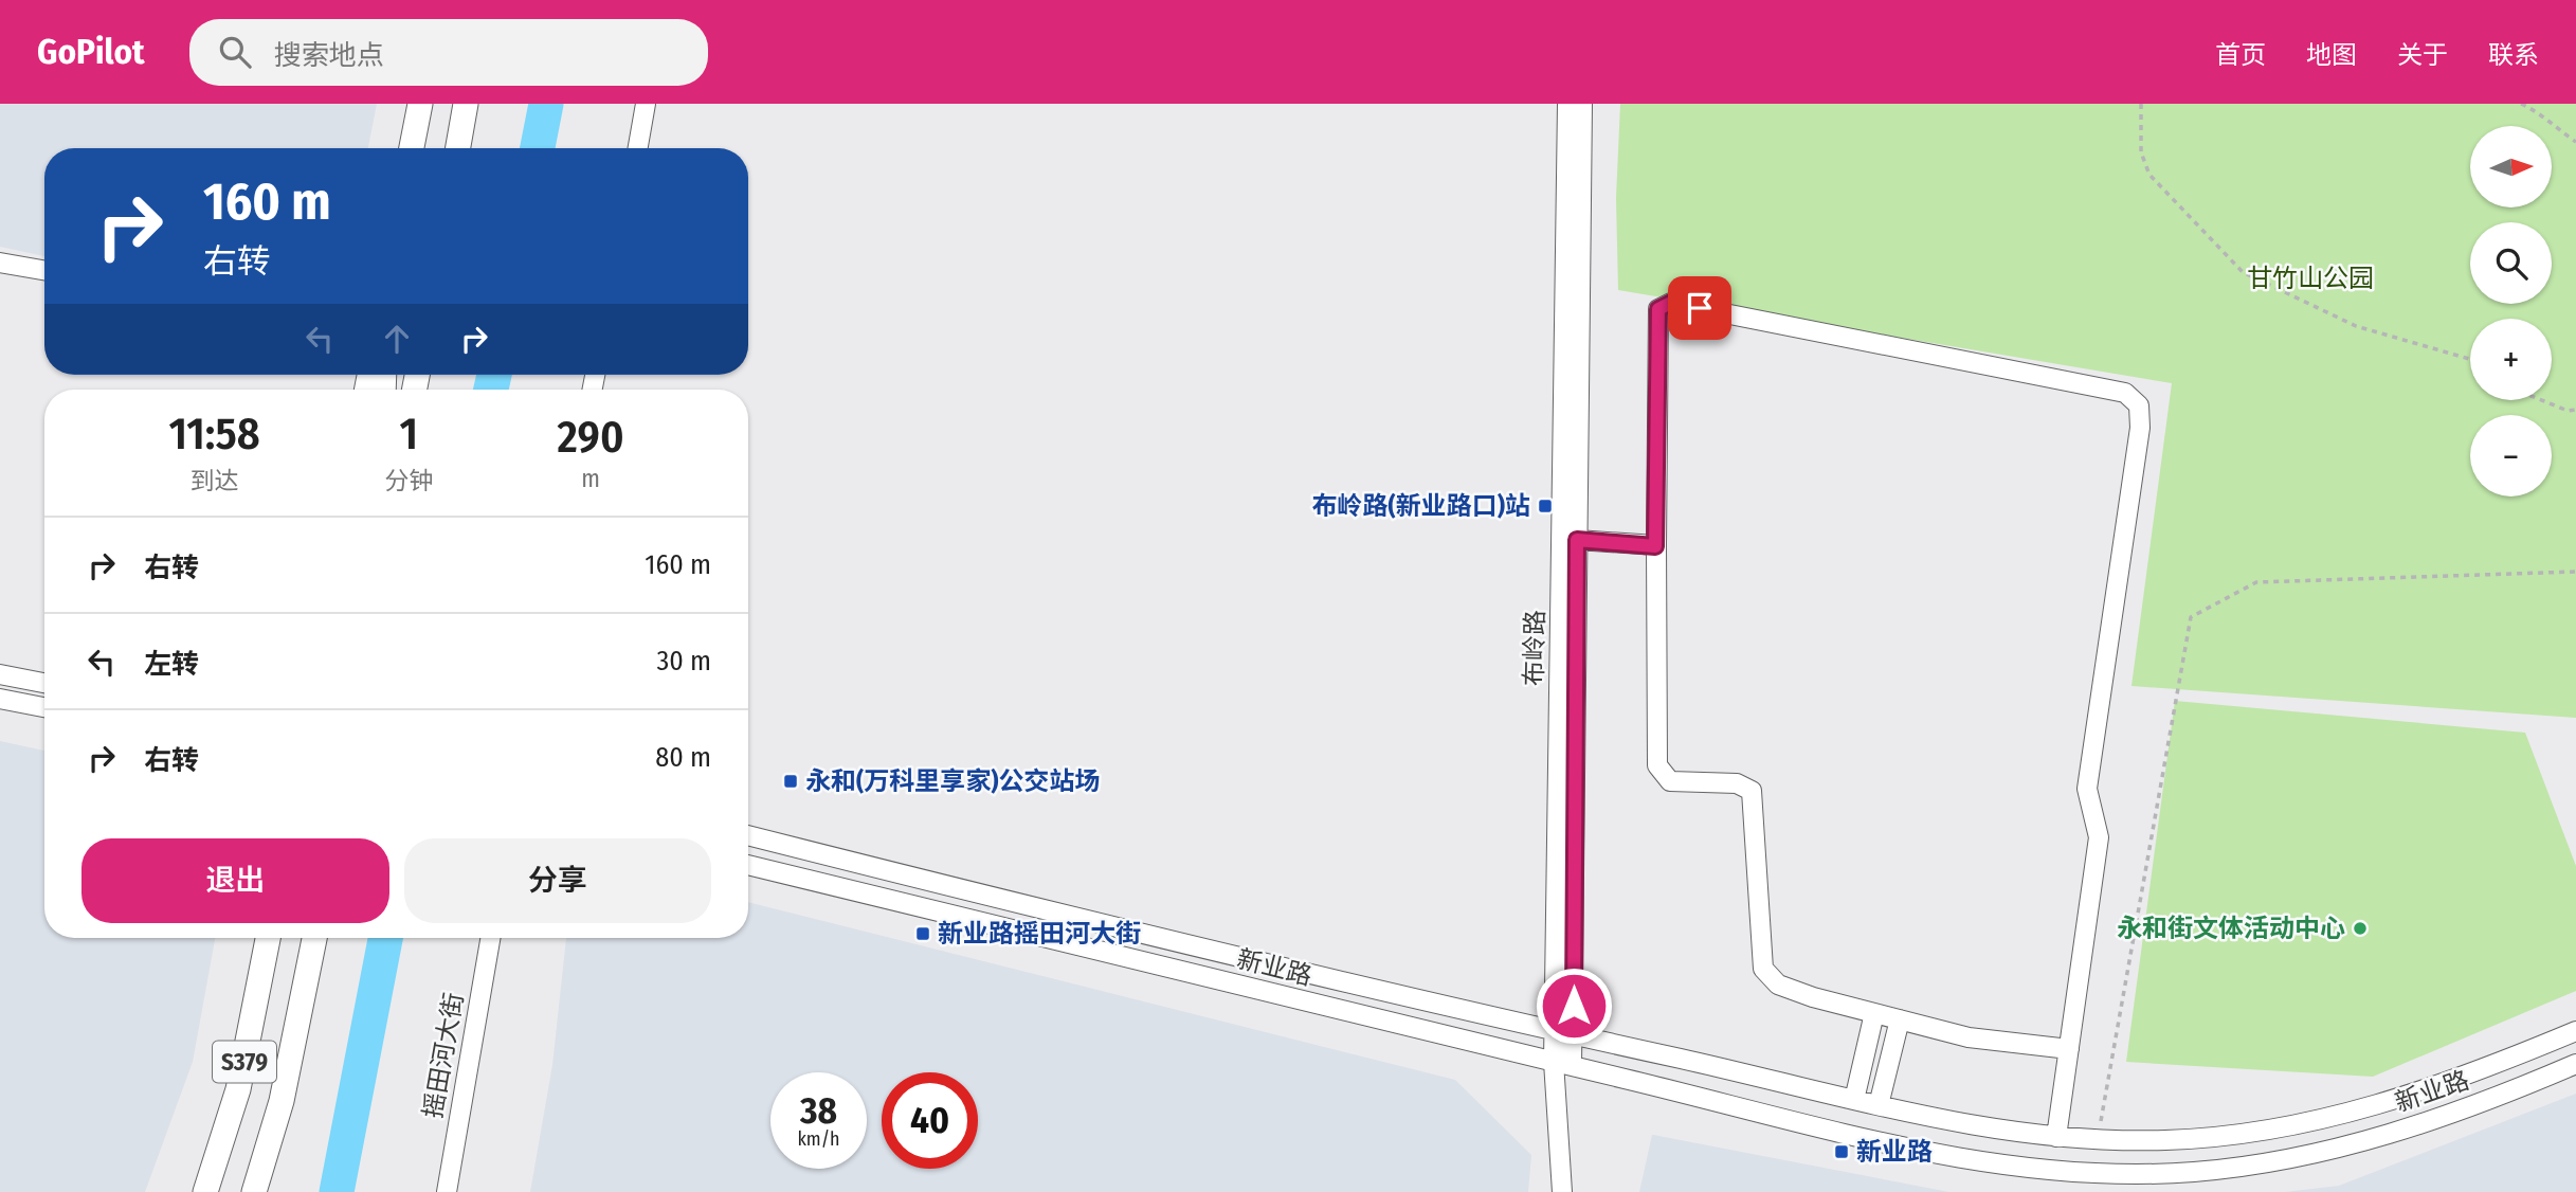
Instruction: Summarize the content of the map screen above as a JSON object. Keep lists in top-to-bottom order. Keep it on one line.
{"streets":{"main road":["S379"],"street":["布岭路","新业路","摇田河大街"]},"crossings":[["布岭路","新业路"]],"parks":["甘竹山公园"],"places":{"transit":["布岭路(新业路口)站","永和(万科里享家)公交站场","新业路摇田河大街","新业路"],"other":["永和街文体活动中心"]},"north":"right","page":{"header":"GoPilot","search":"搜索地点","nav":["首页","地图","关于","联系"],"map_buttons":["+","−"],"turn":["160 m","右转"],"eta":["11:58","到达","1","分钟","290","m"],"list":[{"name":"右转","value":"160 m"},{"name":"左转","value":"30 m"},{"name":"右转","value":"80 m"}],"buttons":["退出","分享"],"speed":"38 km/h","limit":"40"}}
